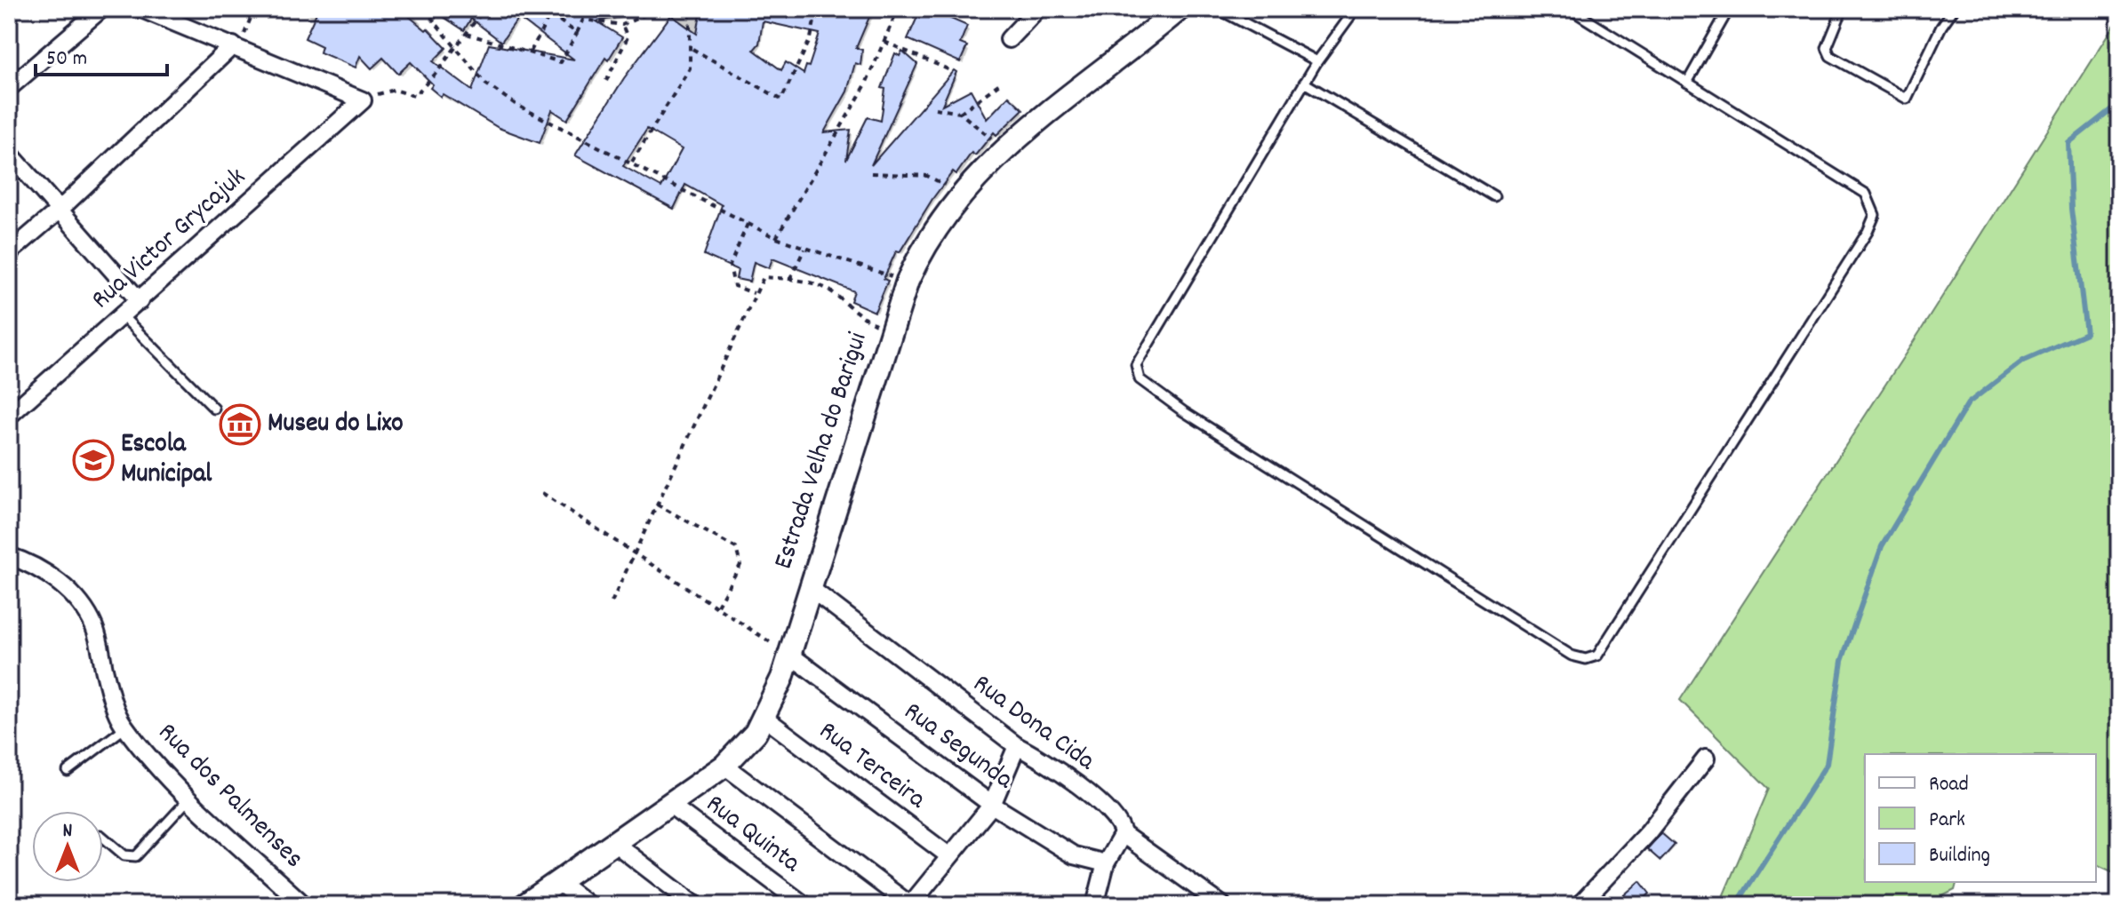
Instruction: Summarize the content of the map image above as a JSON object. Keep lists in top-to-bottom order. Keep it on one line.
{"streets":{"street":["Rua Victor Grycajuk","Estrada Velha do Barigui","Rua Dona Cida","Rua Segunda","Rua Terceira","Rua dos Palmenses","Rua Quinta"]},"crossings":[["Estrada Velha do Barigui","Rua Dona Cida"],["Estrada Velha do Barigui","Rua Segunda"],["Estrada Velha do Barigui","Rua Terceira"],["Estrada Velha do Barigui","Rua Quinta"]],"places":{"museum":["Museu do Lixo"],"school or university":["Escola Municipal"]},"legend":["Road","Park","Building"],"scale_bar":"50 m","north":"top"}
